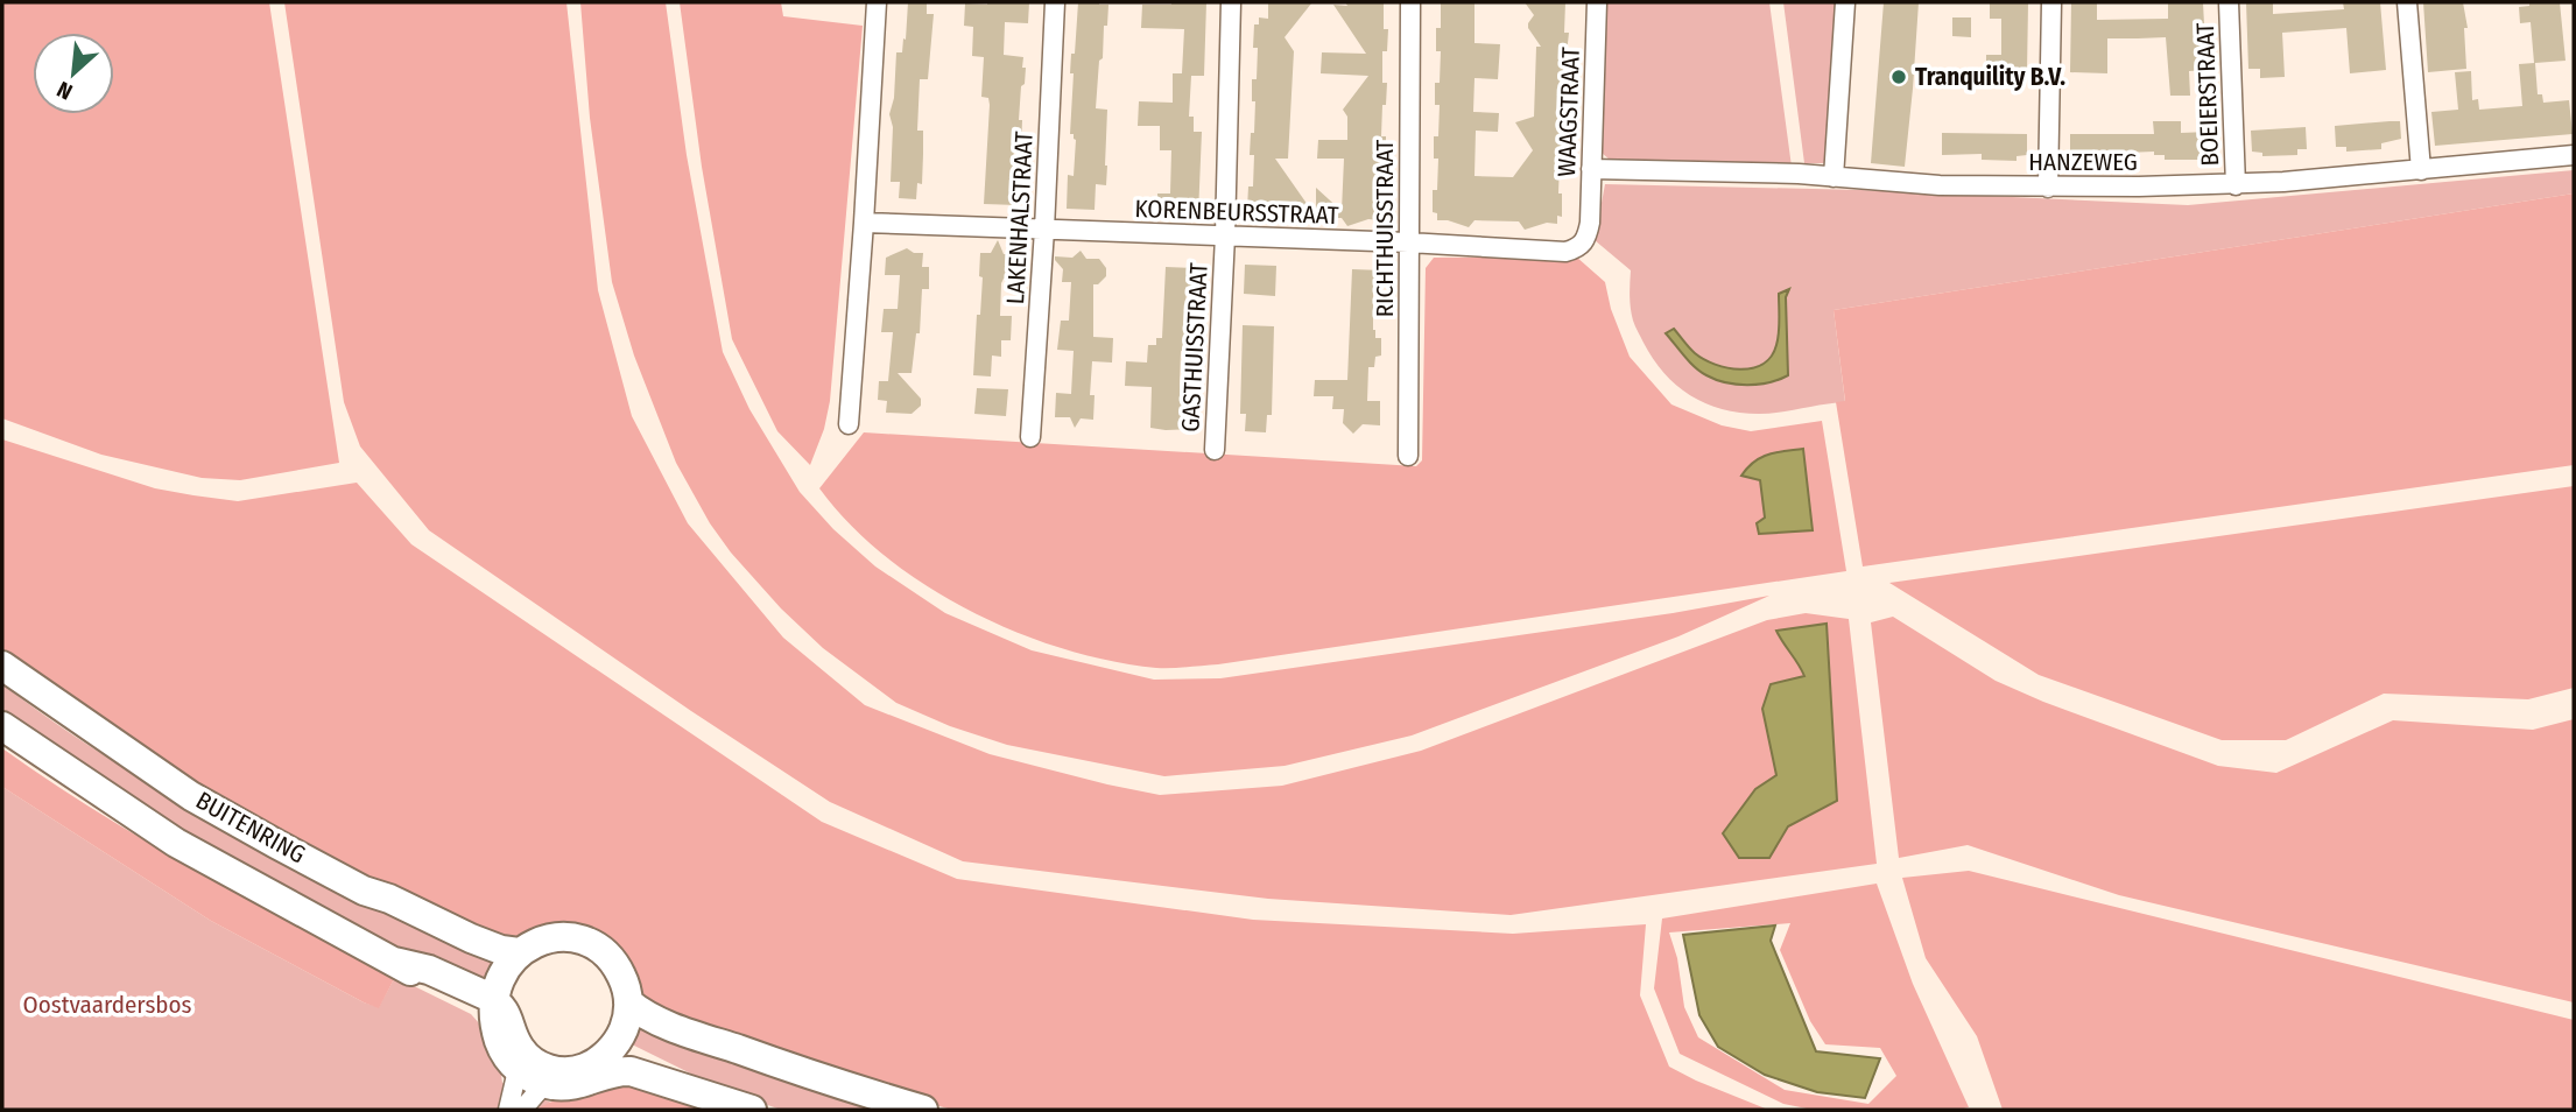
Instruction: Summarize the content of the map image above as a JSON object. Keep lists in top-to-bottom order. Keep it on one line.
{"streets":{"highway":["BUITENRING"],"street":["BOEIERSTRAAT","WAAGSTRAAT","HANZEWEG","KORENBEURSSTRAAT","LAKENHALSTRAAT","RICHTHUISSTRAAT","GASTHUISSTRAAT"]},"crossings":[["BOEIERSTRAAT","HANZEWEG"],["WAAGSTRAAT","HANZEWEG"],["WAAGSTRAAT","KORENBEURSSTRAAT"],["KORENBEURSSTRAAT","LAKENHALSTRAAT"],["KORENBEURSSTRAAT","RICHTHUISSTRAAT"],["KORENBEURSSTRAAT","GASTHUISSTRAAT"]],"parks":["Oostvaardersbos"],"places":["Tranquility B.V."],"north":"bottom left"}
